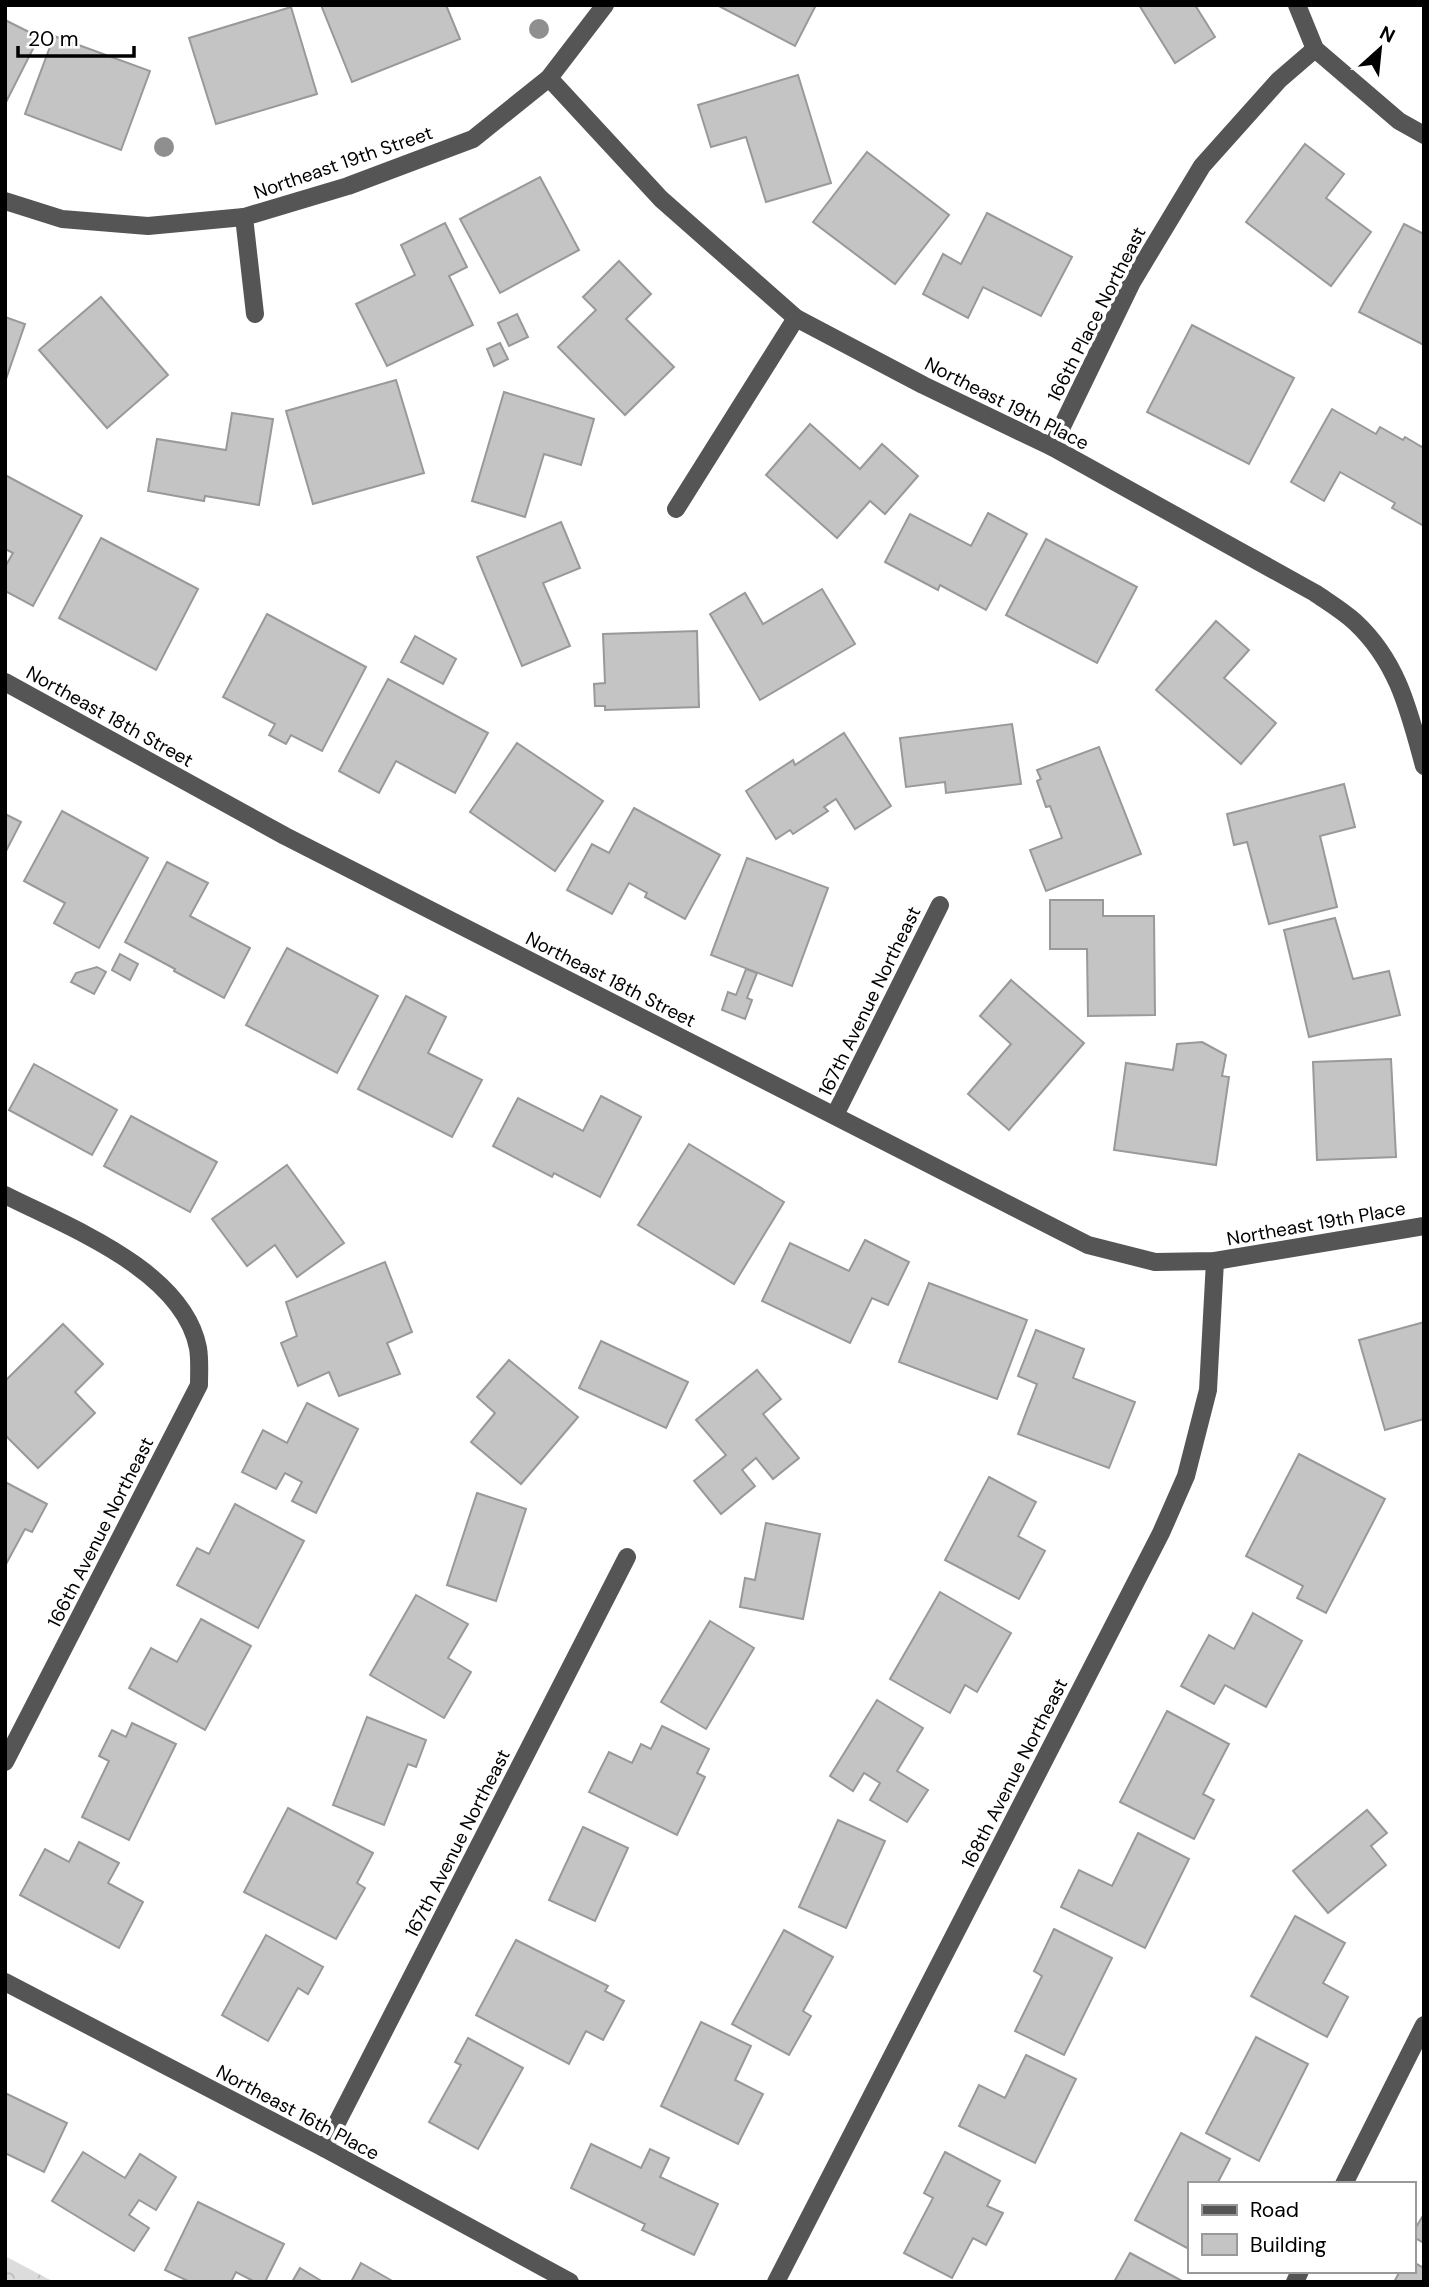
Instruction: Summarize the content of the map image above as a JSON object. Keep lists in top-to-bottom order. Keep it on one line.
{"streets":{"street":["Northeast 19th Street","166th Place Northeast","Northeast 19th Place","Northeast 18th Street","167th Avenue Northeast","166th Avenue Northeast","168th Avenue Northeast","Northeast 16th Place"]},"crossings":[["Northeast 19th Street","Northeast 19th Place"],["166th Place Northeast","Northeast 19th Place"],["Northeast 19th Place","Northeast 18th Street"],["Northeast 19th Place","168th Avenue Northeast"],["Northeast 18th Street","167th Avenue Northeast"],["Northeast 18th Street","168th Avenue Northeast"],["167th Avenue Northeast","Northeast 16th Place"]],"legend":["Road","Building"],"scale_bar":"20 m","north":"top right"}
